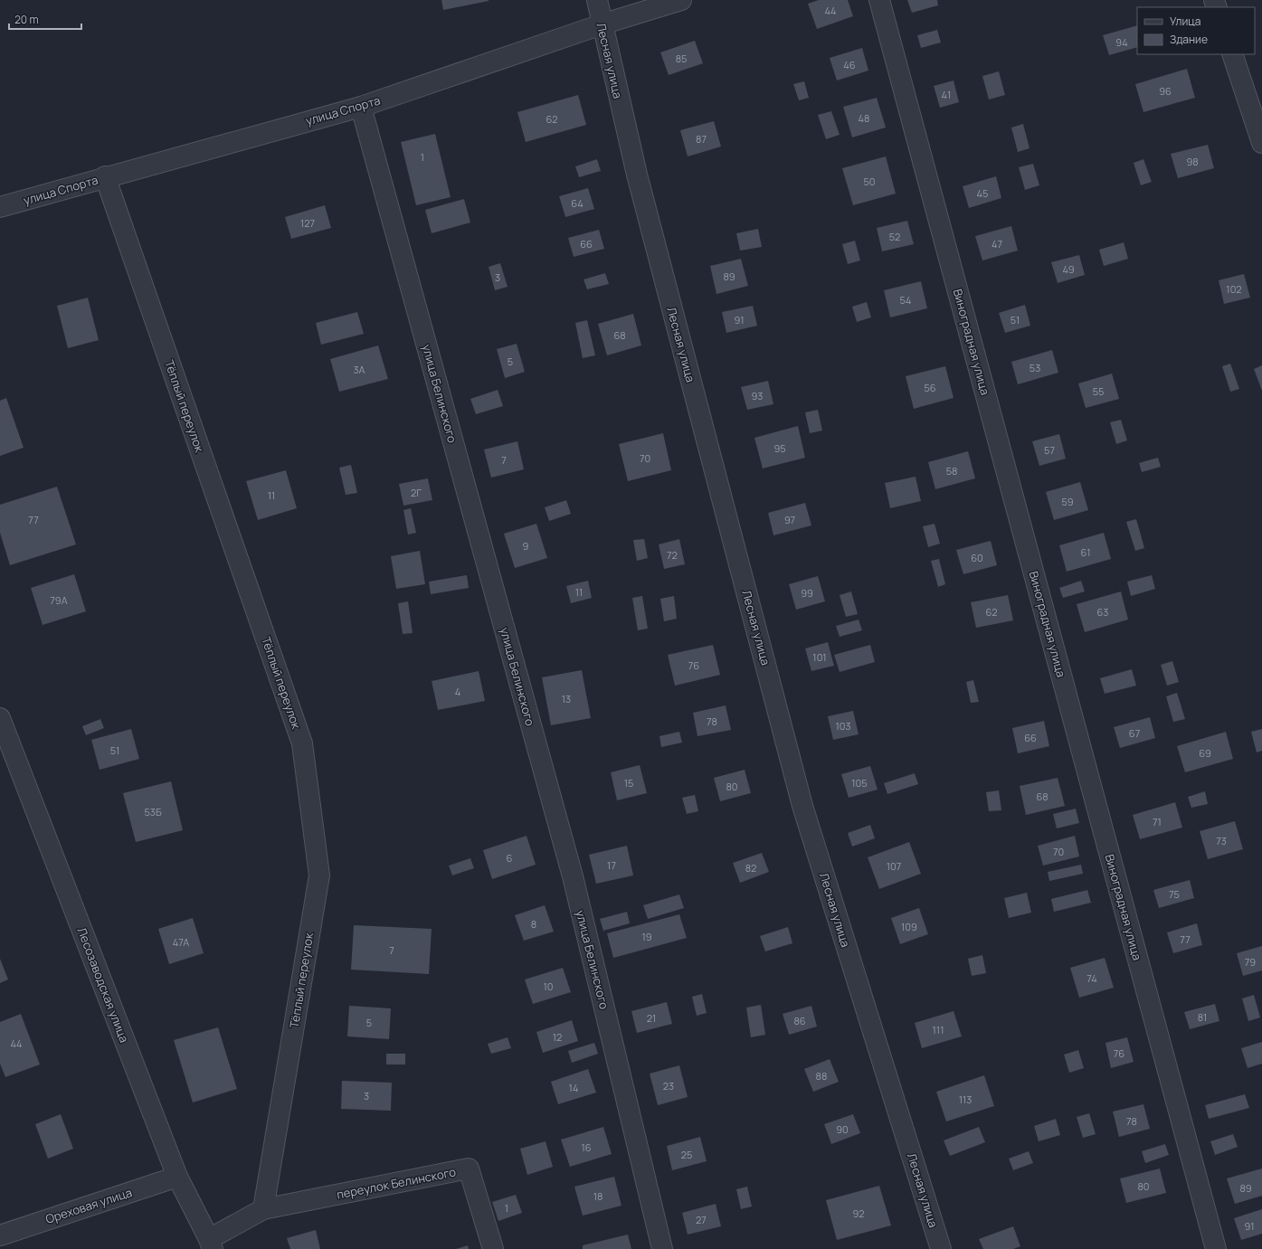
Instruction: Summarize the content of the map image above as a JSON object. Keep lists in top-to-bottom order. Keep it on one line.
{"streets":{"street":["Лесная улица","улица Спорта","Виноградная улица","улица Белинского","Тёплый переулок","Лесозаводская улица","переулок Белинского","Ореховая улица"]},"crossings":[["Лесная улица","улица Спорта"],["улица Спорта","улица Белинского"],["улица Спорта","Тёплый переулок"],["Тёплый переулок","переулок Белинского"],["Лесозаводская улица","Ореховая улица"]],"house_numbers":["44","94","85","46","96","41","48","62","87","1","98","50","45","64","127","52","66","47","49","89","3","102","54","91","51","68","5","53","3А","56","55","93","95","57","70","7","58","2Г","11","59","77","97","9","61","72","60","11","99","79А","62","63","101","76","4","13","78","103","67","66","51","69","15","105","80","68","53Б","71","73","70","6","17","107","82","75","8","109","19","77","47А","7","79","74","10","81","21","86","5","111","12","44","76","88","23","14","3","113","78","90","16","25","80","89","18","1","92","27","91"],"legend":["Улица","Здание"],"scale_bar":"20 m"}
